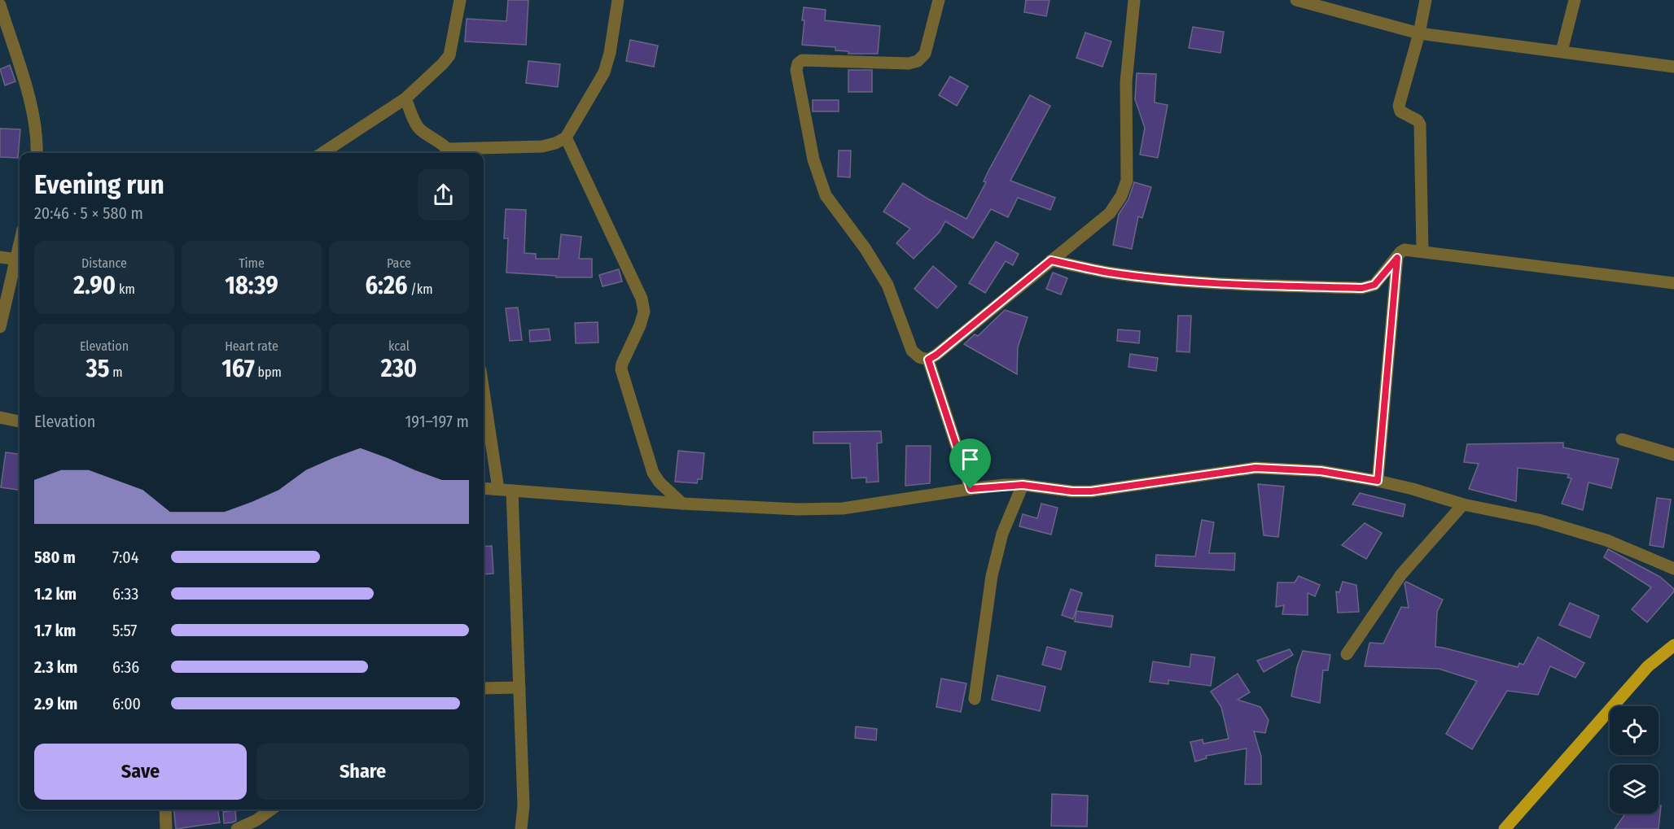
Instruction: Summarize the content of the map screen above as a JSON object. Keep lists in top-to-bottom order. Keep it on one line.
{"page":{"heading":["Evening run","20:46 · 5 × 580 m"],"stats":[["Distance","2.90 km"],["Time","18:39"],["Pace","6:26 /km"],["Elevation","35 m"],["Heart rate","167 bpm"],["kcal","230"]],"chart":["Elevation","191–197 m"],"list":[{"name":"580 m","note":"7:04"},{"name":"1.2 km","note":"6:33"},{"name":"1.7 km","note":"5:57"},{"name":"2.3 km","note":"6:36"},{"name":"2.9 km","note":"6:00"}],"buttons":["Save","Share"]}}
